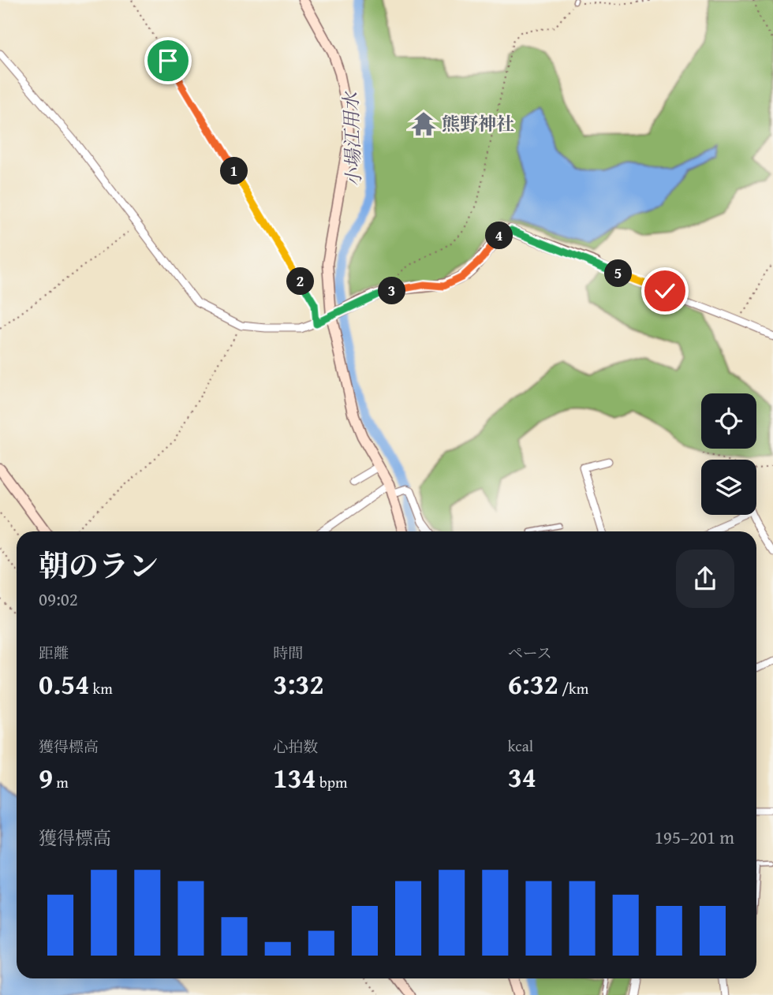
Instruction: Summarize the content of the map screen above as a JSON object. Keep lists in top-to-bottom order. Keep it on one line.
{"water":["小場江用水"],"places":{"temple":["熊野神社"]},"page":{"pins":["1","4","5","2","3"],"heading":["朝のラン","09:02"],"stats":[["距離","0.54 km"],["時間","3:32"],["ペース","6:32 /km"],["獲得標高","9 m"],["心拍数","134 bpm"],["kcal","34"]],"chart":["獲得標高","195–201 m"]}}
